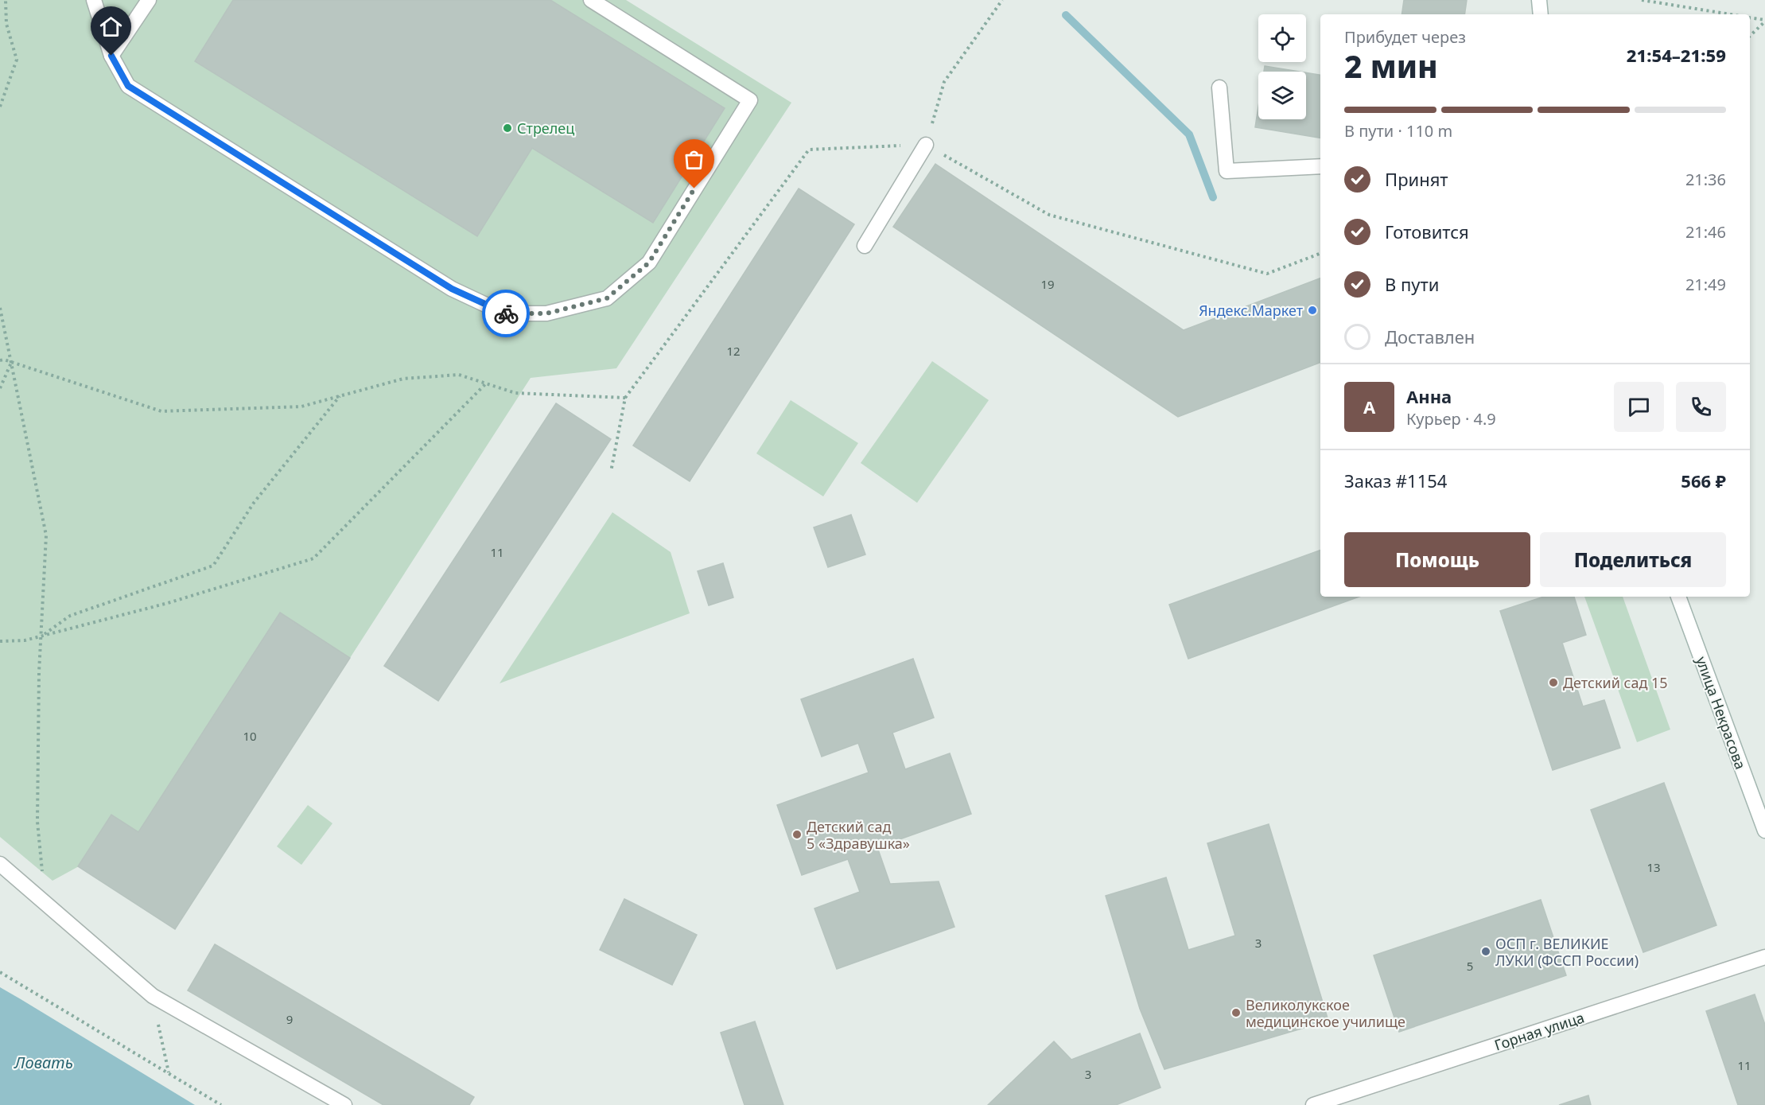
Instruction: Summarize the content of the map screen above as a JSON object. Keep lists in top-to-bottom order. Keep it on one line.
{"streets":{"street":["улица Некрасова","Горная улица"]},"water":["Ловать"],"places":["Стрелец","Яндекс.Маркет","Детский сад 15","Детский сад 5 «Здравушка»","ОСП г. ВЕЛИКИЕ ЛУКИ (ФССП России)","Великолукское медицинское училище"],"house_numbers":["19","12","11","10","13","3","5","9","11","3"],"page":{"heading":["2 мин","Прибудет через","21:54–21:59"],"panel":["Анна","Курьер · 4.9","Заказ #1154","566 ₽"],"bar":"В пути · 110 m","list":[["Принят","21:36"],["Готовится","21:46"],["В пути","21:49"],"Доставлен"],"round":"А","buttons":["Помощь","Поделиться"]}}
